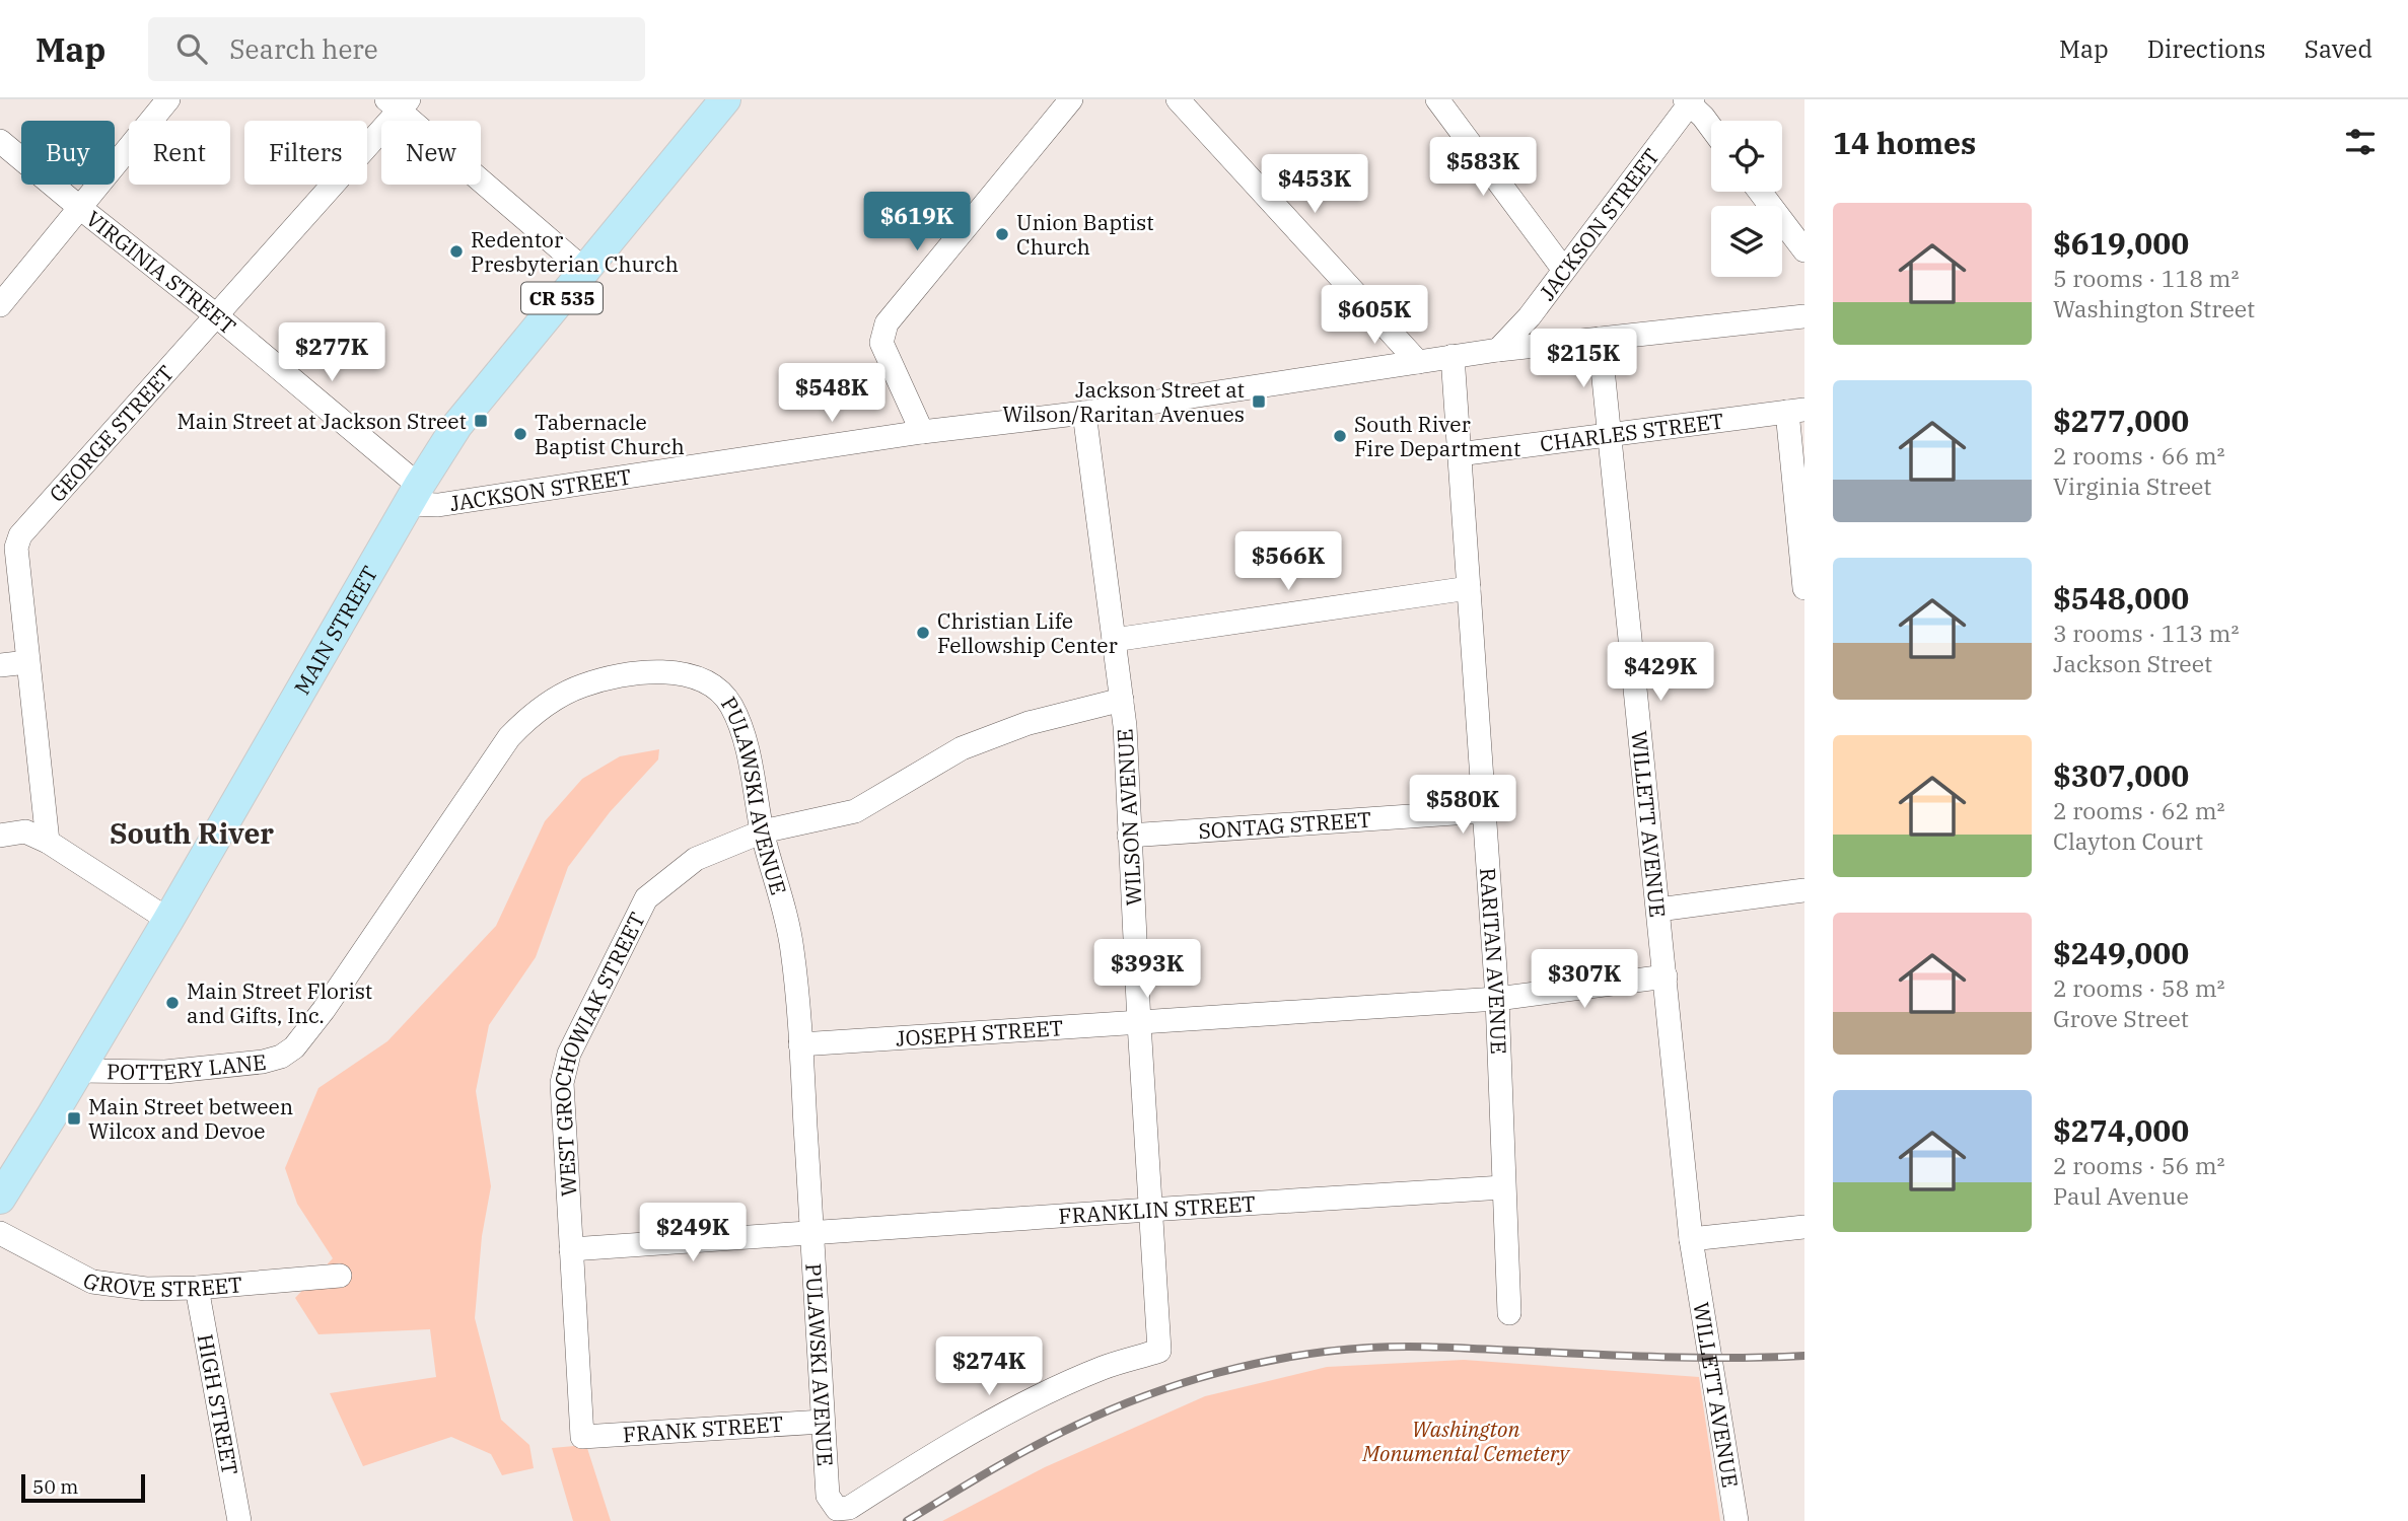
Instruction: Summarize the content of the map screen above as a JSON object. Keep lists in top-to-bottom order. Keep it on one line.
{"streets":{"main road":["CR 535","MAIN STREET"],"street":["JACKSON STREET","VIRGINIA STREET","CHARLES STREET","GEORGE STREET","PULAWSKI AVENUE","WILSON AVENUE","SONTAG STREET","WILLETT AVENUE","RARITAN AVENUE","JOSEPH STREET","WEST GROCHOWIAK STREET","POTTERY LANE","FRANKLIN STREET","GROVE STREET","HIGH STREET","FRANK STREET"]},"crossings":[["JACKSON STREET","VIRGINIA STREET"],["JACKSON STREET","MAIN STREET"],["JACKSON STREET","WILSON AVENUE"],["JACKSON STREET","RARITAN AVENUE"],["VIRGINIA STREET","GEORGE STREET"],["VIRGINIA STREET","MAIN STREET"],["CHARLES STREET","WILLETT AVENUE"],["CHARLES STREET","RARITAN AVENUE"],["MAIN STREET","POTTERY LANE"],["PULAWSKI AVENUE","WILSON AVENUE"],["PULAWSKI AVENUE","JOSEPH STREET"],["PULAWSKI AVENUE","WEST GROCHOWIAK STREET"],["PULAWSKI AVENUE","POTTERY LANE"],["PULAWSKI AVENUE","FRANKLIN STREET"],["PULAWSKI AVENUE","FRANK STREET"],["WILSON AVENUE","SONTAG STREET"],["WILSON AVENUE","JOSEPH STREET"],["WILSON AVENUE","WEST GROCHOWIAK STREET"],["WILSON AVENUE","FRANKLIN STREET"],["SONTAG STREET","RARITAN AVENUE"],["WILLETT AVENUE","JOSEPH STREET"],["RARITAN AVENUE","JOSEPH STREET"],["RARITAN AVENUE","FRANKLIN STREET"],["WEST GROCHOWIAK STREET","FRANK STREET"],["GROVE STREET","HIGH STREET"]],"districts":["South River"],"parks":["Washington Monumental Cemetery"],"places":{"other":["Union Baptist Church","Redentor Presbyterian Church","Tabernacle Baptist Church","South River Fire Department","Christian Life Fellowship Center","Main Street Florist and Gifts, Inc."],"transit":["Jackson Street at Wilson/Raritan Avenues","Main Street at Jackson Street","Main Street between Wilcox and Devoe"]},"scale_bar":"50 m","page":{"header":"Map","search":"Search here","nav":["Map","Directions","Saved"],"heading":"14 homes","chip":["Buy","Rent","Filters","New"],"price":["$583K","$453K","$619K","$605K","$277K","$215K","$548K","$566K","$429K","$580K","$393K","$307K","$249K","$274K"],"list":[{"name":"$619,000","note":"5 rooms · 118 m² · Washington Street"},{"name":"$277,000","note":"2 rooms · 66 m² · Virginia Street"},{"name":"$548,000","note":"3 rooms · 113 m² · Jackson Street"},{"name":"$307,000","note":"2 rooms · 62 m² · Clayton Court"},{"name":"$249,000","note":"2 rooms · 58 m² · Grove Street"},{"name":"$274,000","note":"2 rooms · 56 m² · Paul Avenue"}],"scale":"50 m"}}
